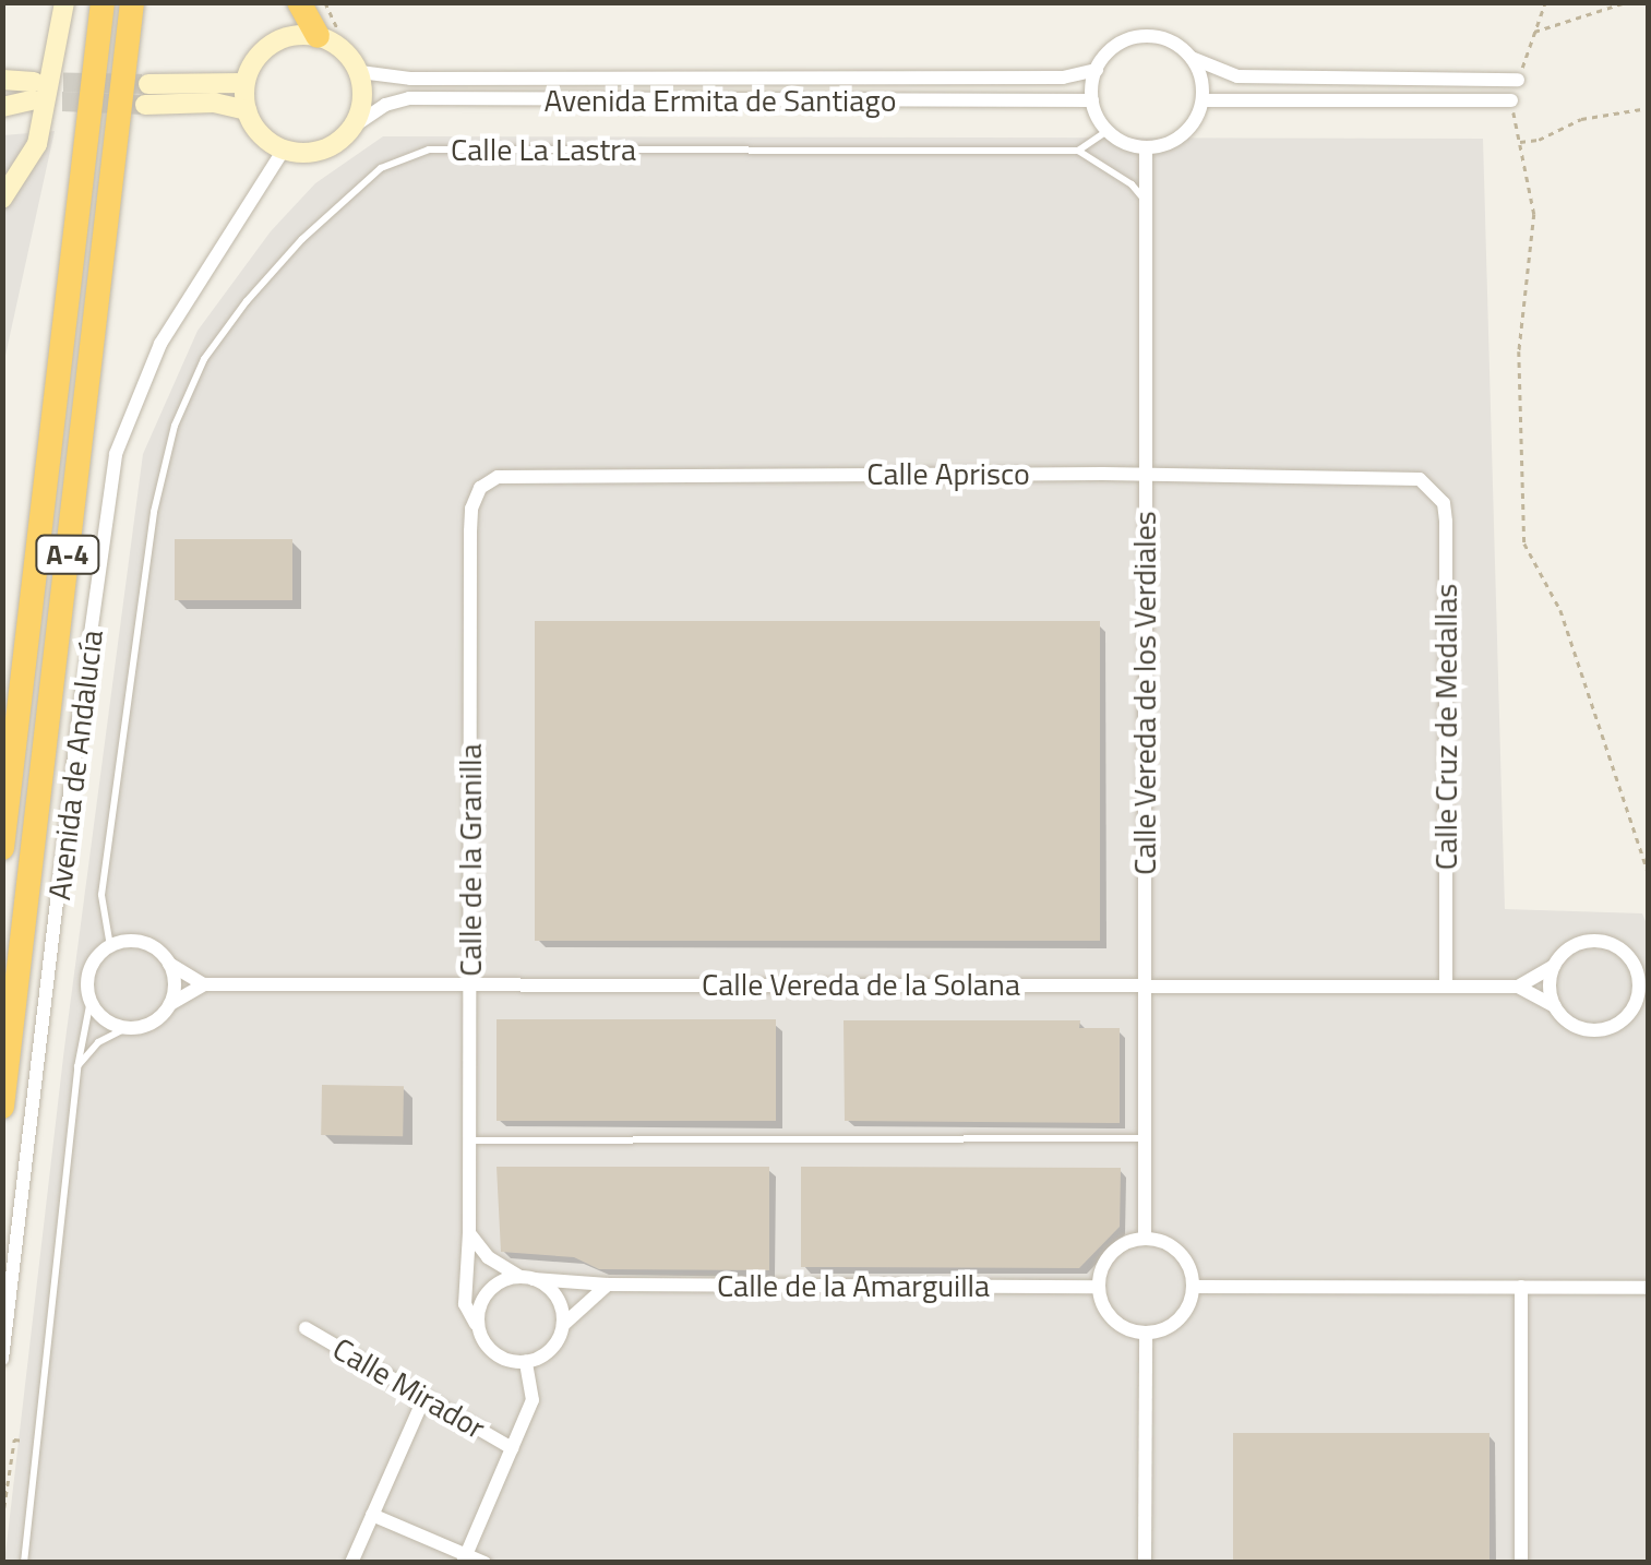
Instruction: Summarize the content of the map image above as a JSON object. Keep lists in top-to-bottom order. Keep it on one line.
{"streets":{"highway":["A-4"],"street":["Avenida Ermita de Santiago","Calle Aprisco","Calle Vereda de los Verdiales","Calle Cruz de Medallas","Avenida de Andalucía","Calle de la Granilla","Calle Vereda de la Solana","Calle de la Amarguilla","Calle Mirador"],"lane":["Calle La Lastra"]},"crossings":[["Avenida Ermita de Santiago","Calle Vereda de los Verdiales"],["Avenida Ermita de Santiago","Avenida de Andalucía"],["Calle Aprisco","Calle Vereda de los Verdiales"],["Calle Aprisco","Calle Cruz de Medallas"],["Calle Aprisco","Calle de la Granilla"],["Calle Vereda de los Verdiales","Calle Vereda de la Solana"],["Calle Vereda de los Verdiales","Calle de la Amarguilla"],["Calle Cruz de Medallas","Calle Vereda de la Solana"],["Calle de la Granilla","Calle Vereda de la Solana"],["Calle de la Granilla","Calle de la Amarguilla"]]}
